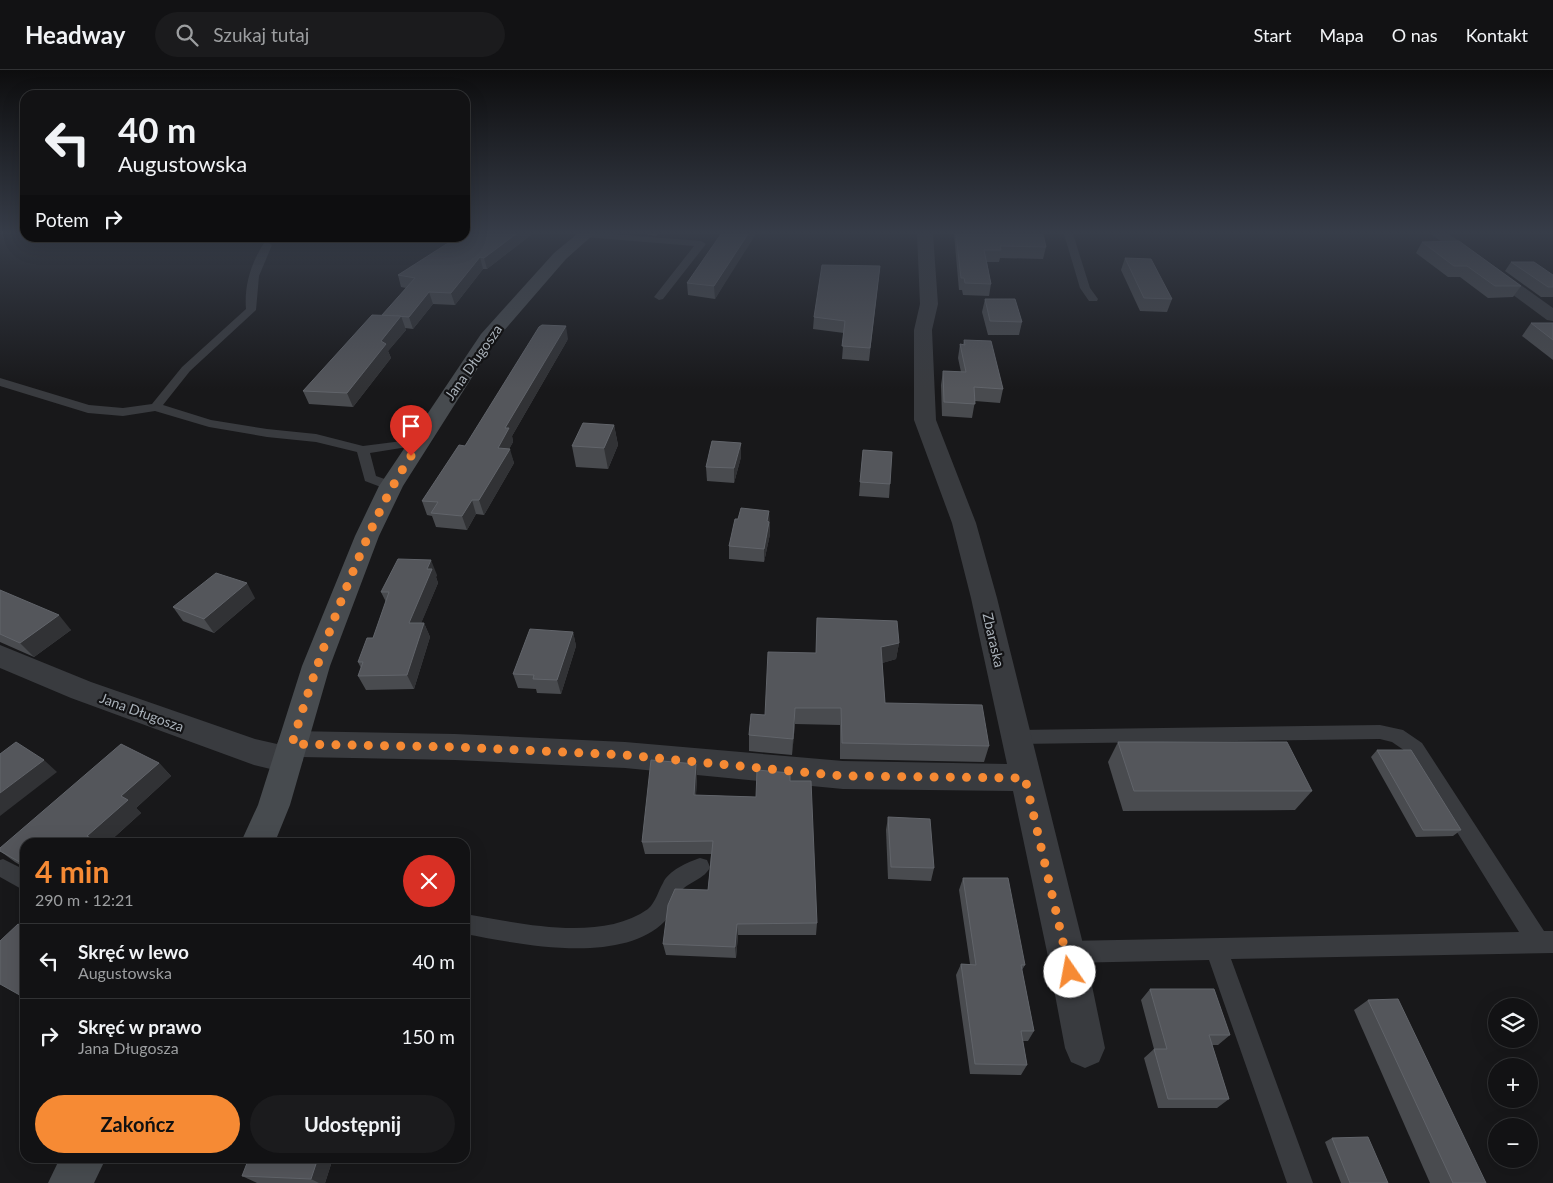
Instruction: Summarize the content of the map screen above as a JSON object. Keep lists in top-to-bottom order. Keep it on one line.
{"streets":{"street":["Jana Długosza","Zbaraska"]},"page":{"header":"Headway","search":"Szukaj tutaj","nav":["Start","Mapa","O nas","Kontakt"],"turn":["40 m","Augustowska"],"then":"Potem","heading":["4 min","290 m · 12:21"],"list":[{"name":"Skręć w lewo","note":"Augustowska","value":"40 m"},{"name":"Skręć w prawo","note":"Jana Długosza","value":"150 m"}],"map_buttons":["+","−"],"buttons":["Zakończ","Udostępnij"]}}
